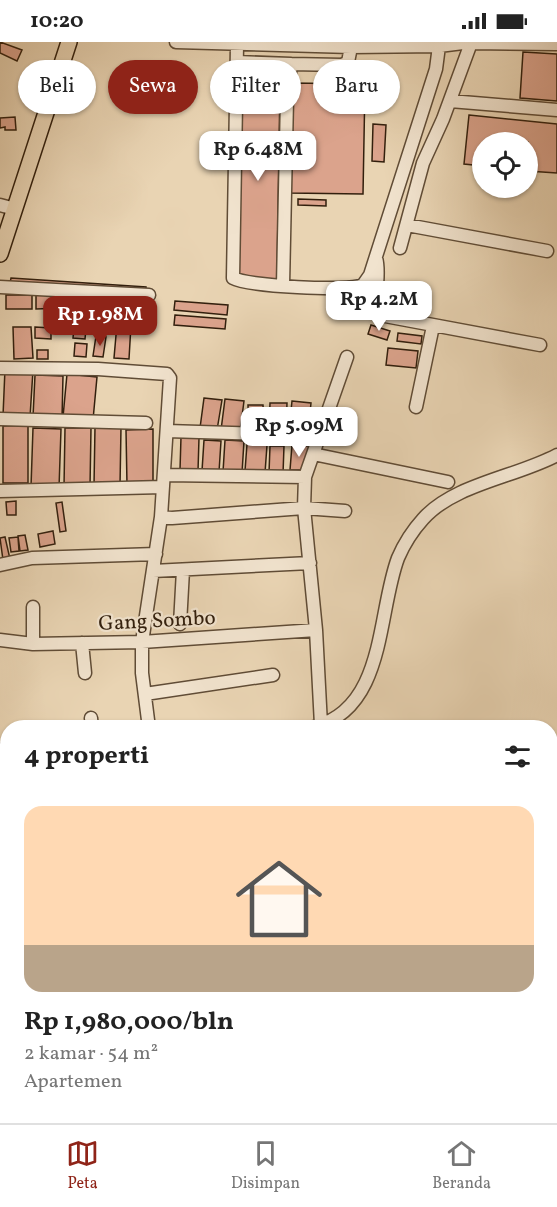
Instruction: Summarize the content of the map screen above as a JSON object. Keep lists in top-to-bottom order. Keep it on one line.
{"streets":{"street":["Gang Sombo"]},"page":{"status":"10:20","chip":["Beli","Sewa","Filter","Baru"],"price":["Rp 6.48M","Rp 4.2M","Rp 1.98M","Rp 5.09M"],"heading":"4 properti","list":[{"name":"Rp 1,980,000/bln","note":"2 kamar · 54 m² · Apartemen"}],"tabs":["Peta","Disimpan","Beranda"]}}
